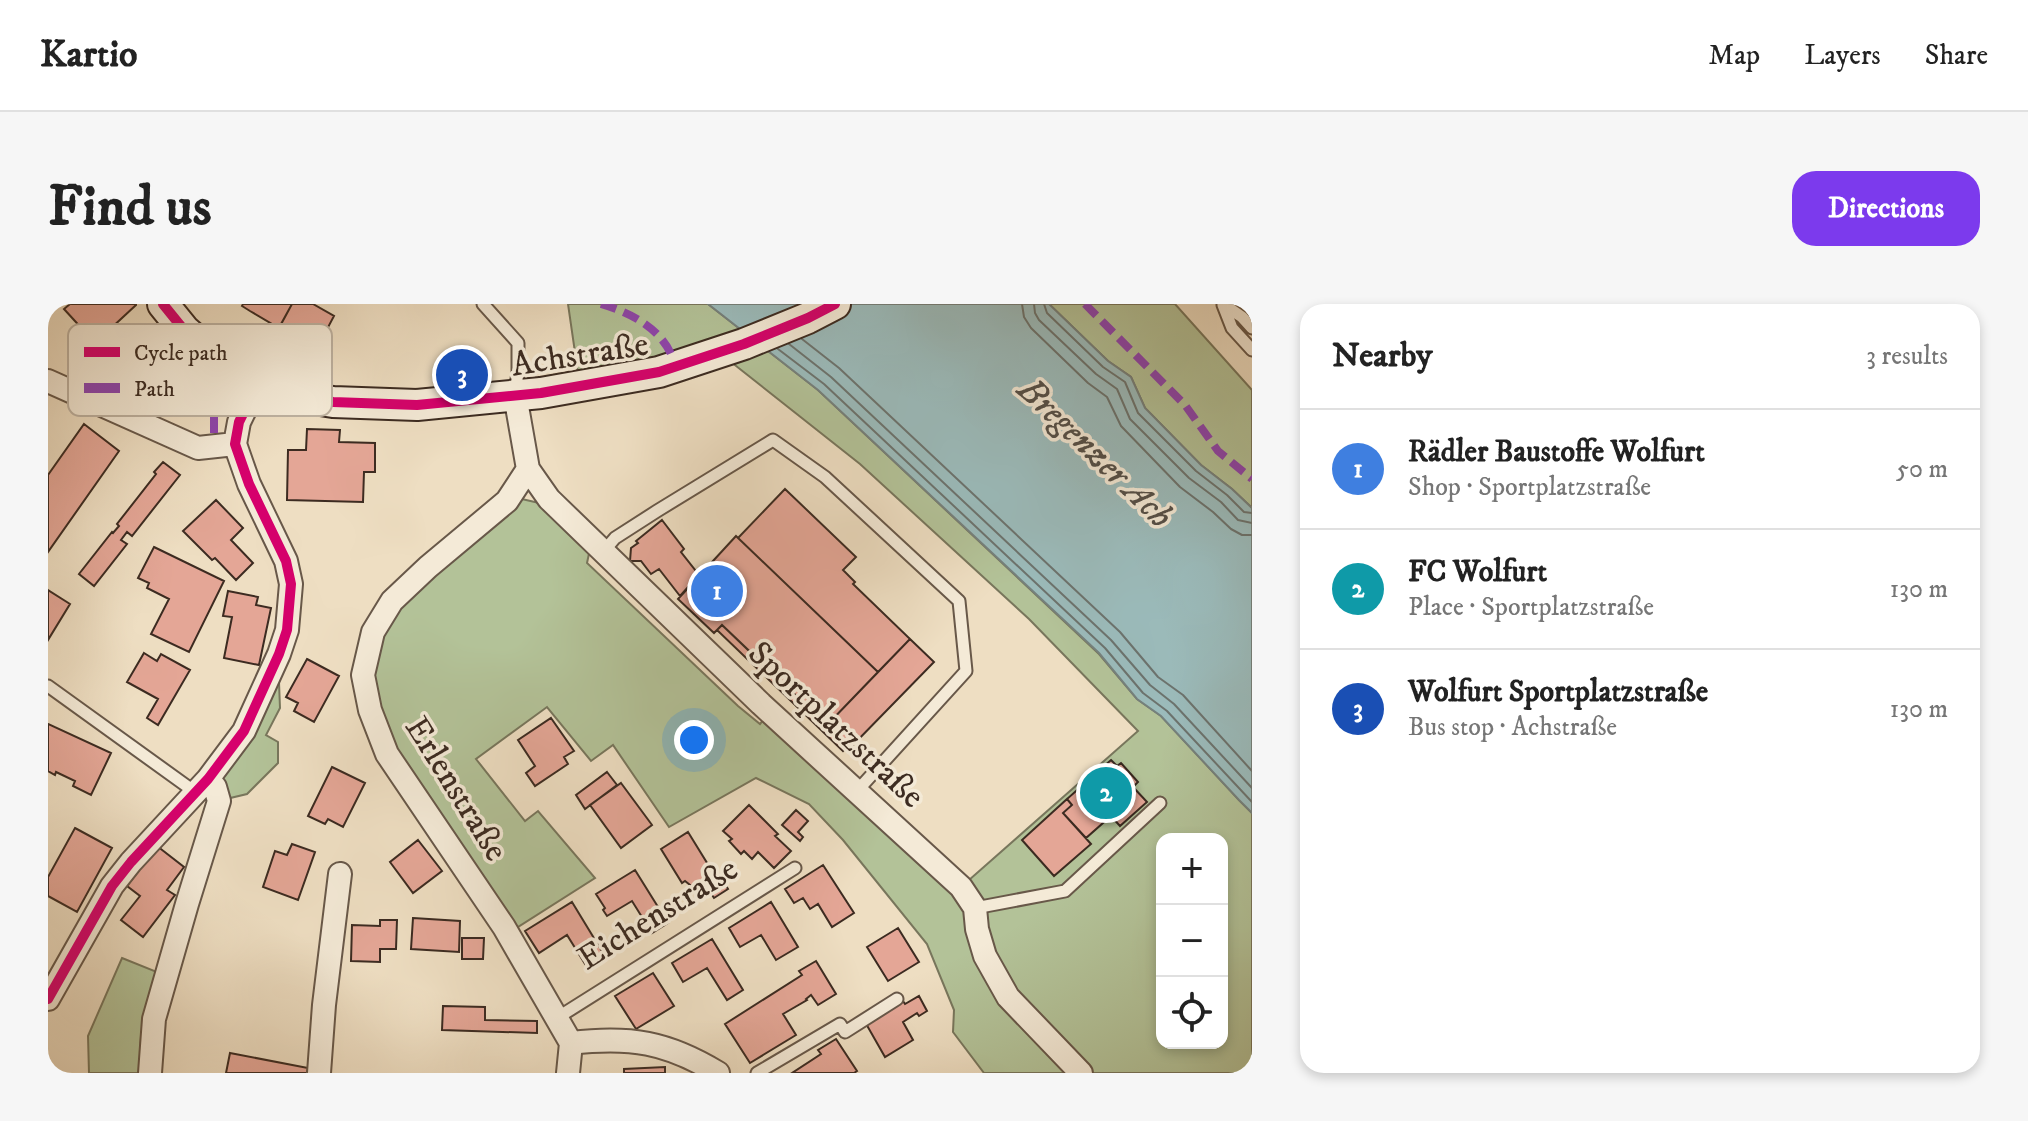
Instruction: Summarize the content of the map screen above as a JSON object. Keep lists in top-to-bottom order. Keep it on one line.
{"streets":{"main road":["Achstraße"],"street":["Sportplatzstraße","Erlenstraße"],"lane":["Eichenstraße"]},"crossings":[["Achstraße","Sportplatzstraße"],["Sportplatzstraße","Erlenstraße"],["Erlenstraße","Eichenstraße"]],"water":["Bregenzer Ach"],"legend":["Cycle path","Path"],"page":{"header":"Kartio","nav":["Map","Layers","Share"],"buttons":"Directions","title":"Find us","heading":["Nearby","3 results"],"pins":["3","1","2"],"list":[{"mark":"1","name":"Rädler Baustoffe Wolfurt","note":"Shop · Sportplatzstraße","value":"50 m"},{"mark":"2","name":"FC Wolfurt","note":"Place · Sportplatzstraße","value":"130 m"},{"mark":"3","name":"Wolfurt Sportplatzstraße","note":"Bus stop · Achstraße","value":"130 m"}],"map_buttons":["+","−"]}}
